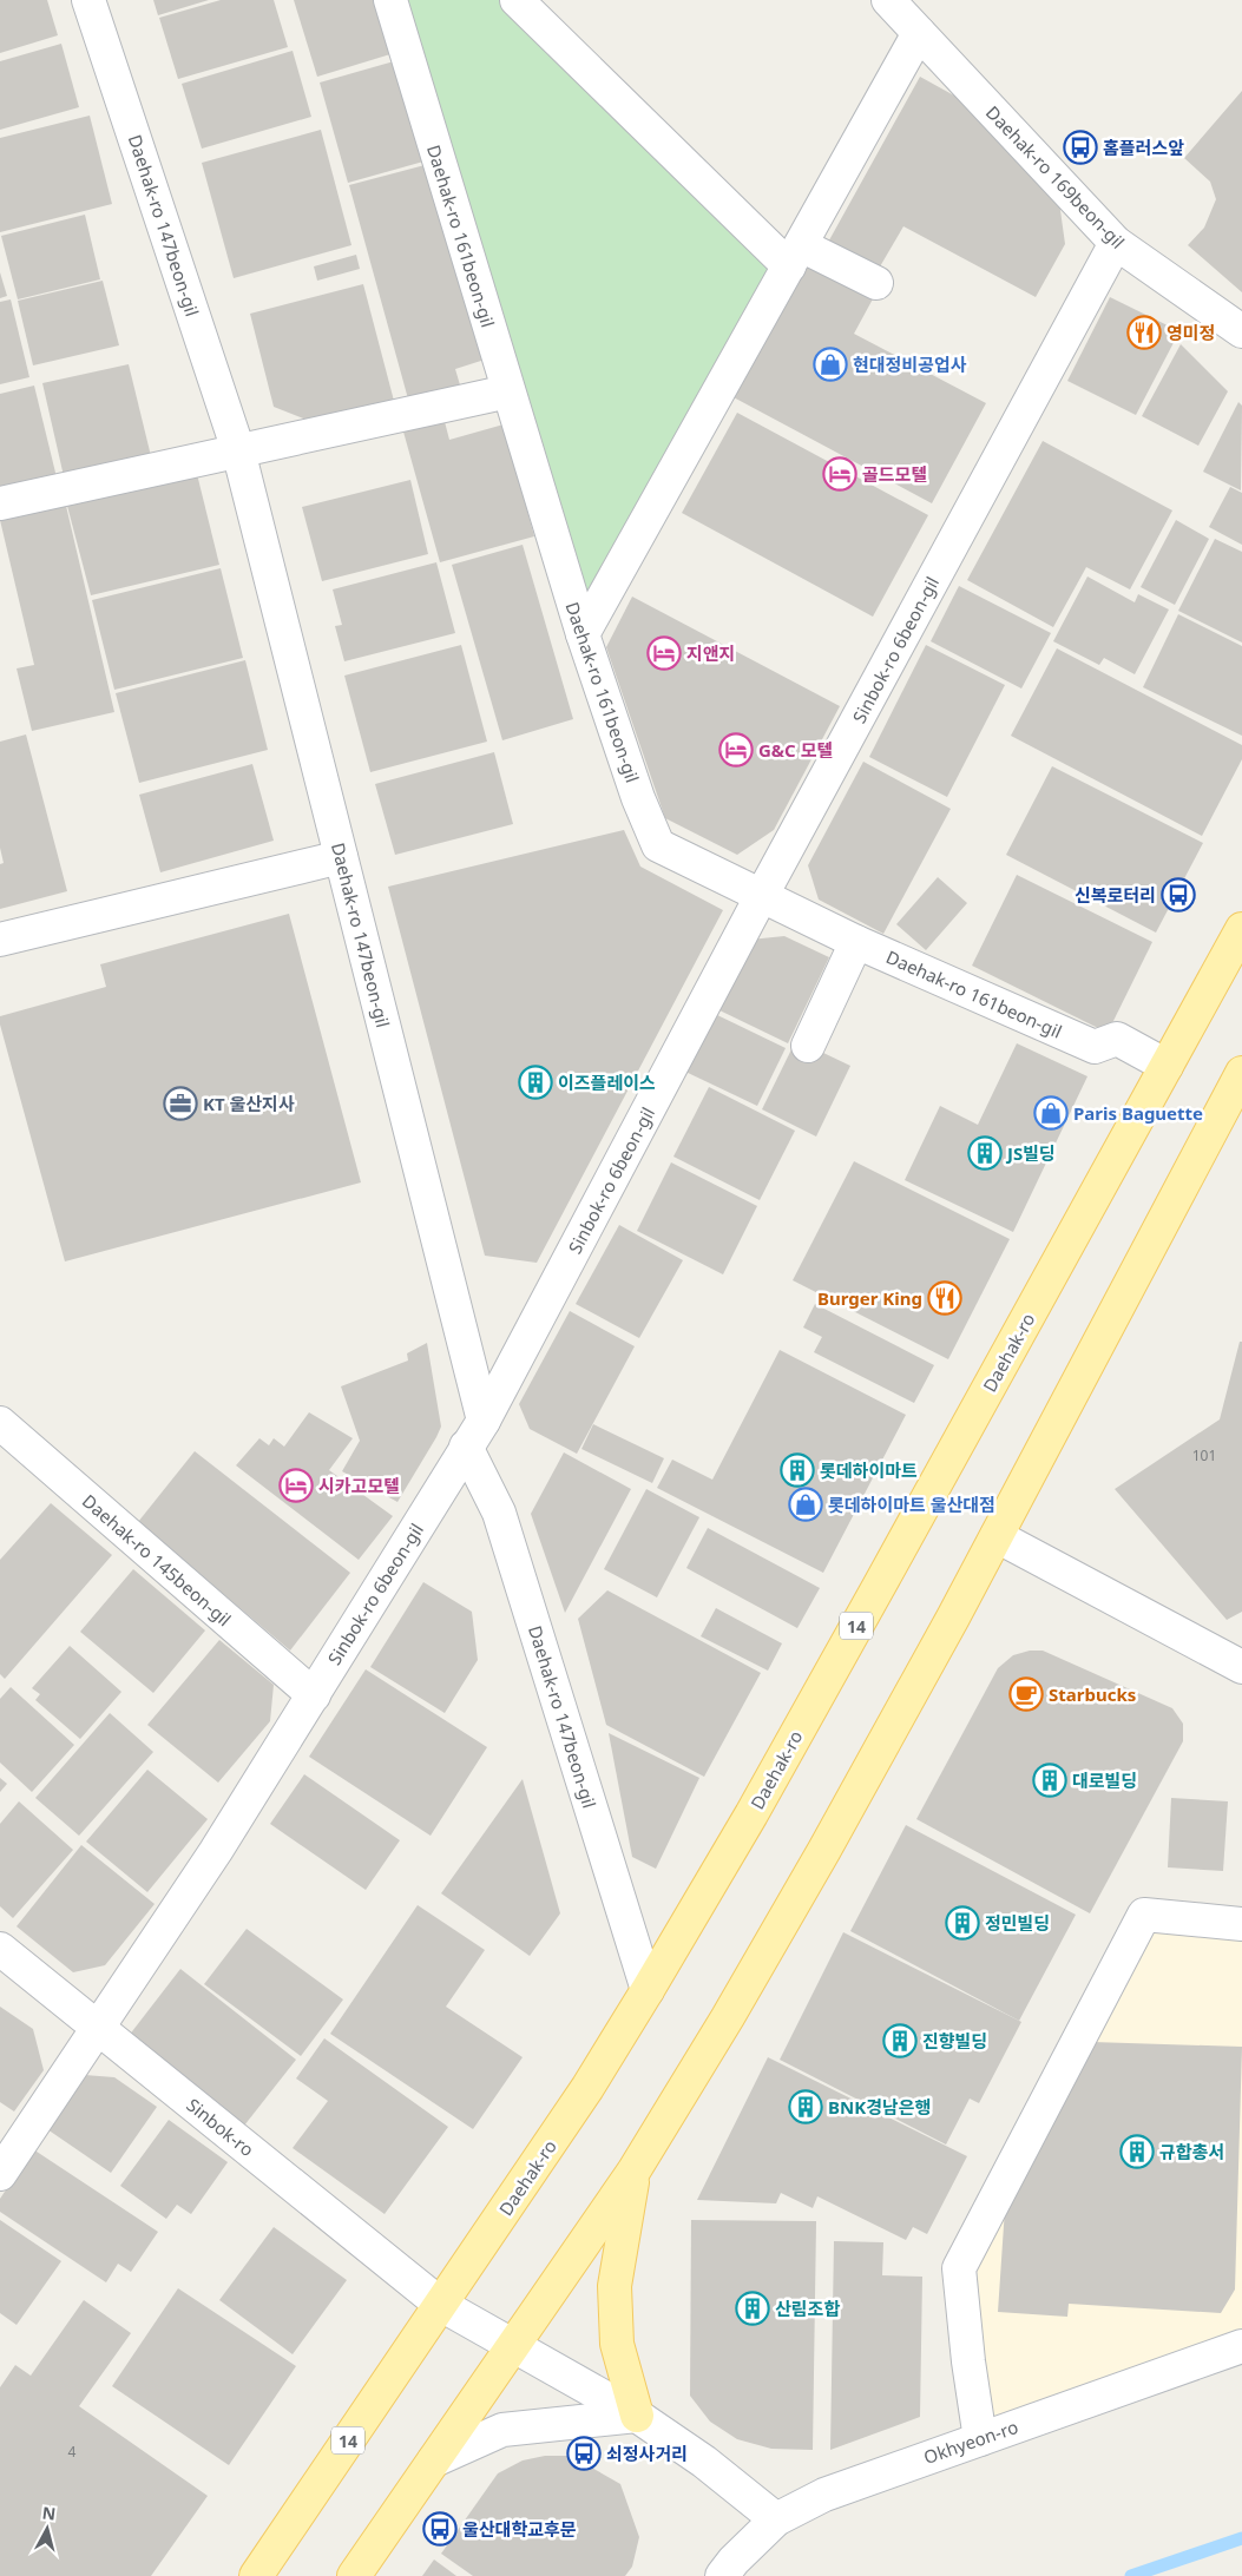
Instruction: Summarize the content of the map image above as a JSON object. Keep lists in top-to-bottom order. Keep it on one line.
{"streets":{"main road":["Daehak-ro","14"],"street":["Daehak-ro 169beon-gil","Daehak-ro 147beon-gil","Daehak-ro 161beon-gil","Sinbok-ro 6beon-gil","Daehak-ro 145beon-gil","Sinbok-ro","Okhyeon-ro"]},"crossings":[["Daehak-ro 169beon-gil","Sinbok-ro 6beon-gil"],["Daehak-ro 147beon-gil","Sinbok-ro 6beon-gil"],["Daehak-ro 147beon-gil","Daehak-ro"],["Daehak-ro 161beon-gil","Sinbok-ro 6beon-gil"],["Daehak-ro 161beon-gil","Daehak-ro"],["Sinbok-ro 6beon-gil","Daehak-ro 145beon-gil"],["Sinbok-ro 6beon-gil","Sinbok-ro"],["Daehak-ro","Sinbok-ro"],["Sinbok-ro","Okhyeon-ro"]],"places":{"bus stop":["홈플러스앞","신복로터리","쇠정사거리","울산대학교후문"],"restaurant":["영미정","Burger King"],"shop":["현대정비공업사","Paris Baguette","롯데하이마트 울산대점"],"hotel":["골드모텔","지앤지","G&C 모텔","시카고모텔"],"building":["이즈플레이스","JS빌딩","롯데하이마트","대로빌딩","정민빌딩","진향빌딩","BNK경남은행","규합총서","산림조합"],"office":["KT 울산지사"],"cafe":["Starbucks"]},"house_numbers":["101","4"],"north":"top"}
